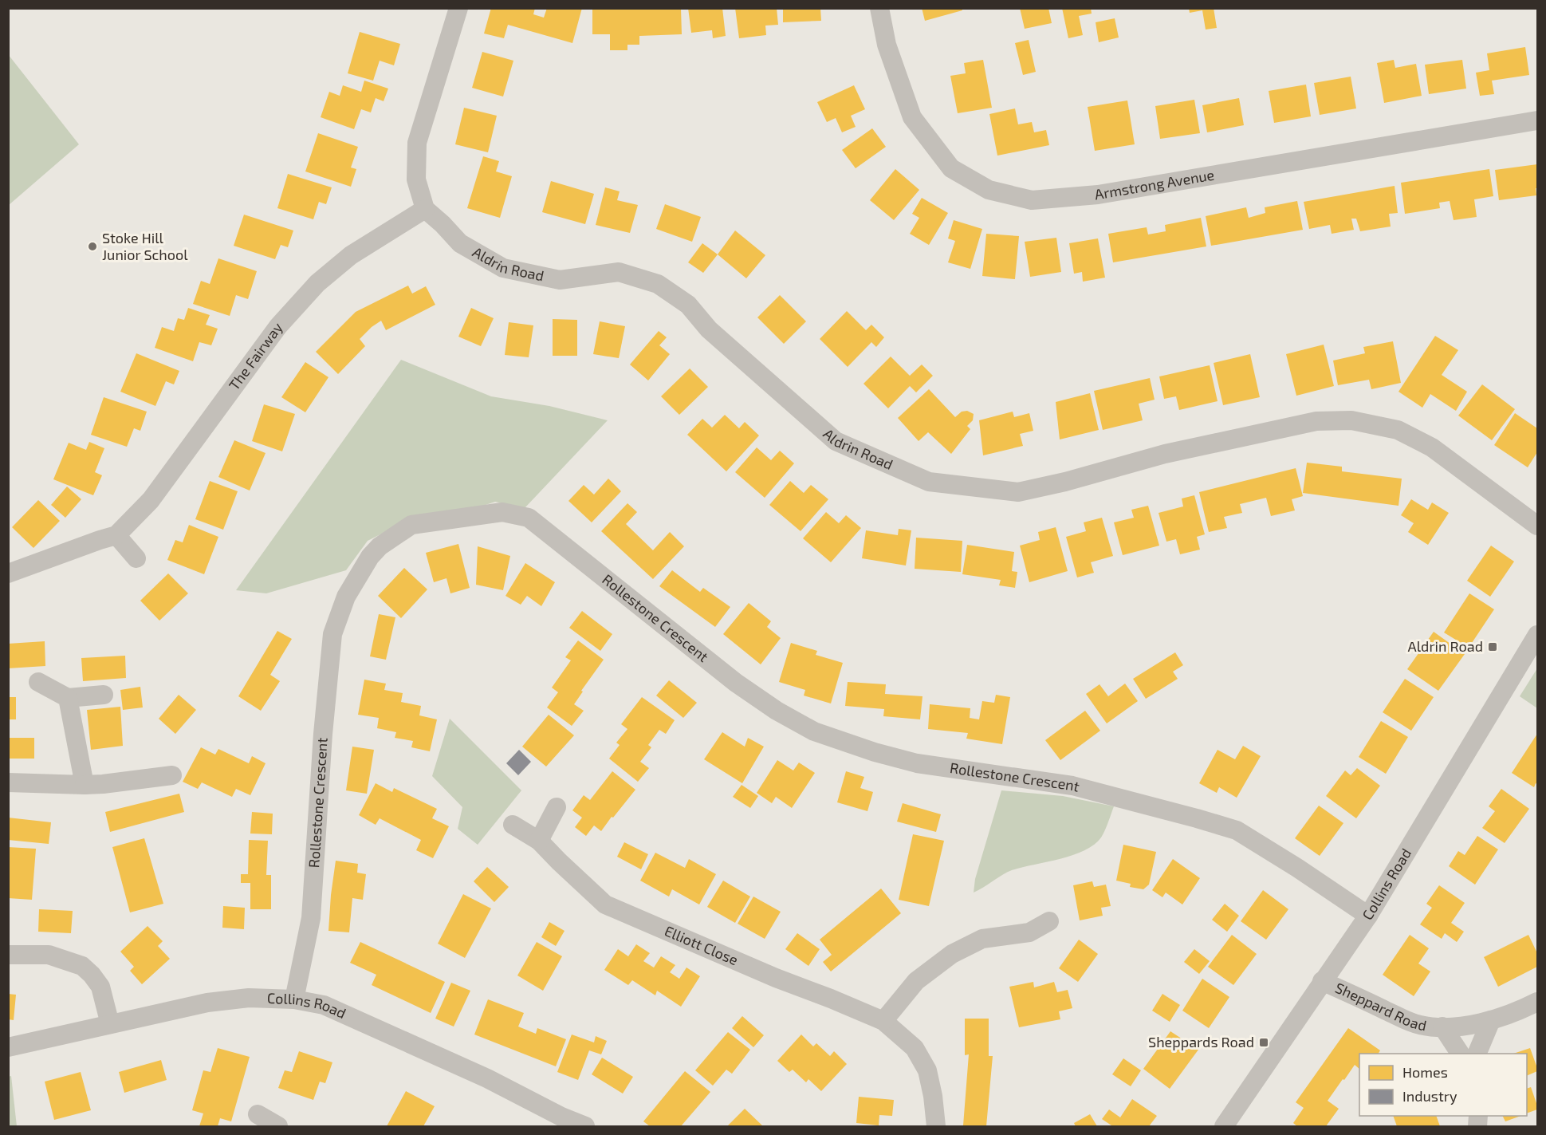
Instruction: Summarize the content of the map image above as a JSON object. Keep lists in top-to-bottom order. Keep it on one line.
{"streets":{"street":["Armstrong Avenue","Aldrin Road","The Fairway","Rollestone Crescent","Collins Road","Elliott Close","Sheppard Road"]},"crossings":[["Aldrin Road","The Fairway"],["Rollestone Crescent","Collins Road"],["Collins Road","Sheppard Road"]],"places":{"other":["Stoke Hill Junior School"],"transit":["Aldrin Road","Sheppards Road"]},"legend":["Homes","Industry"]}
